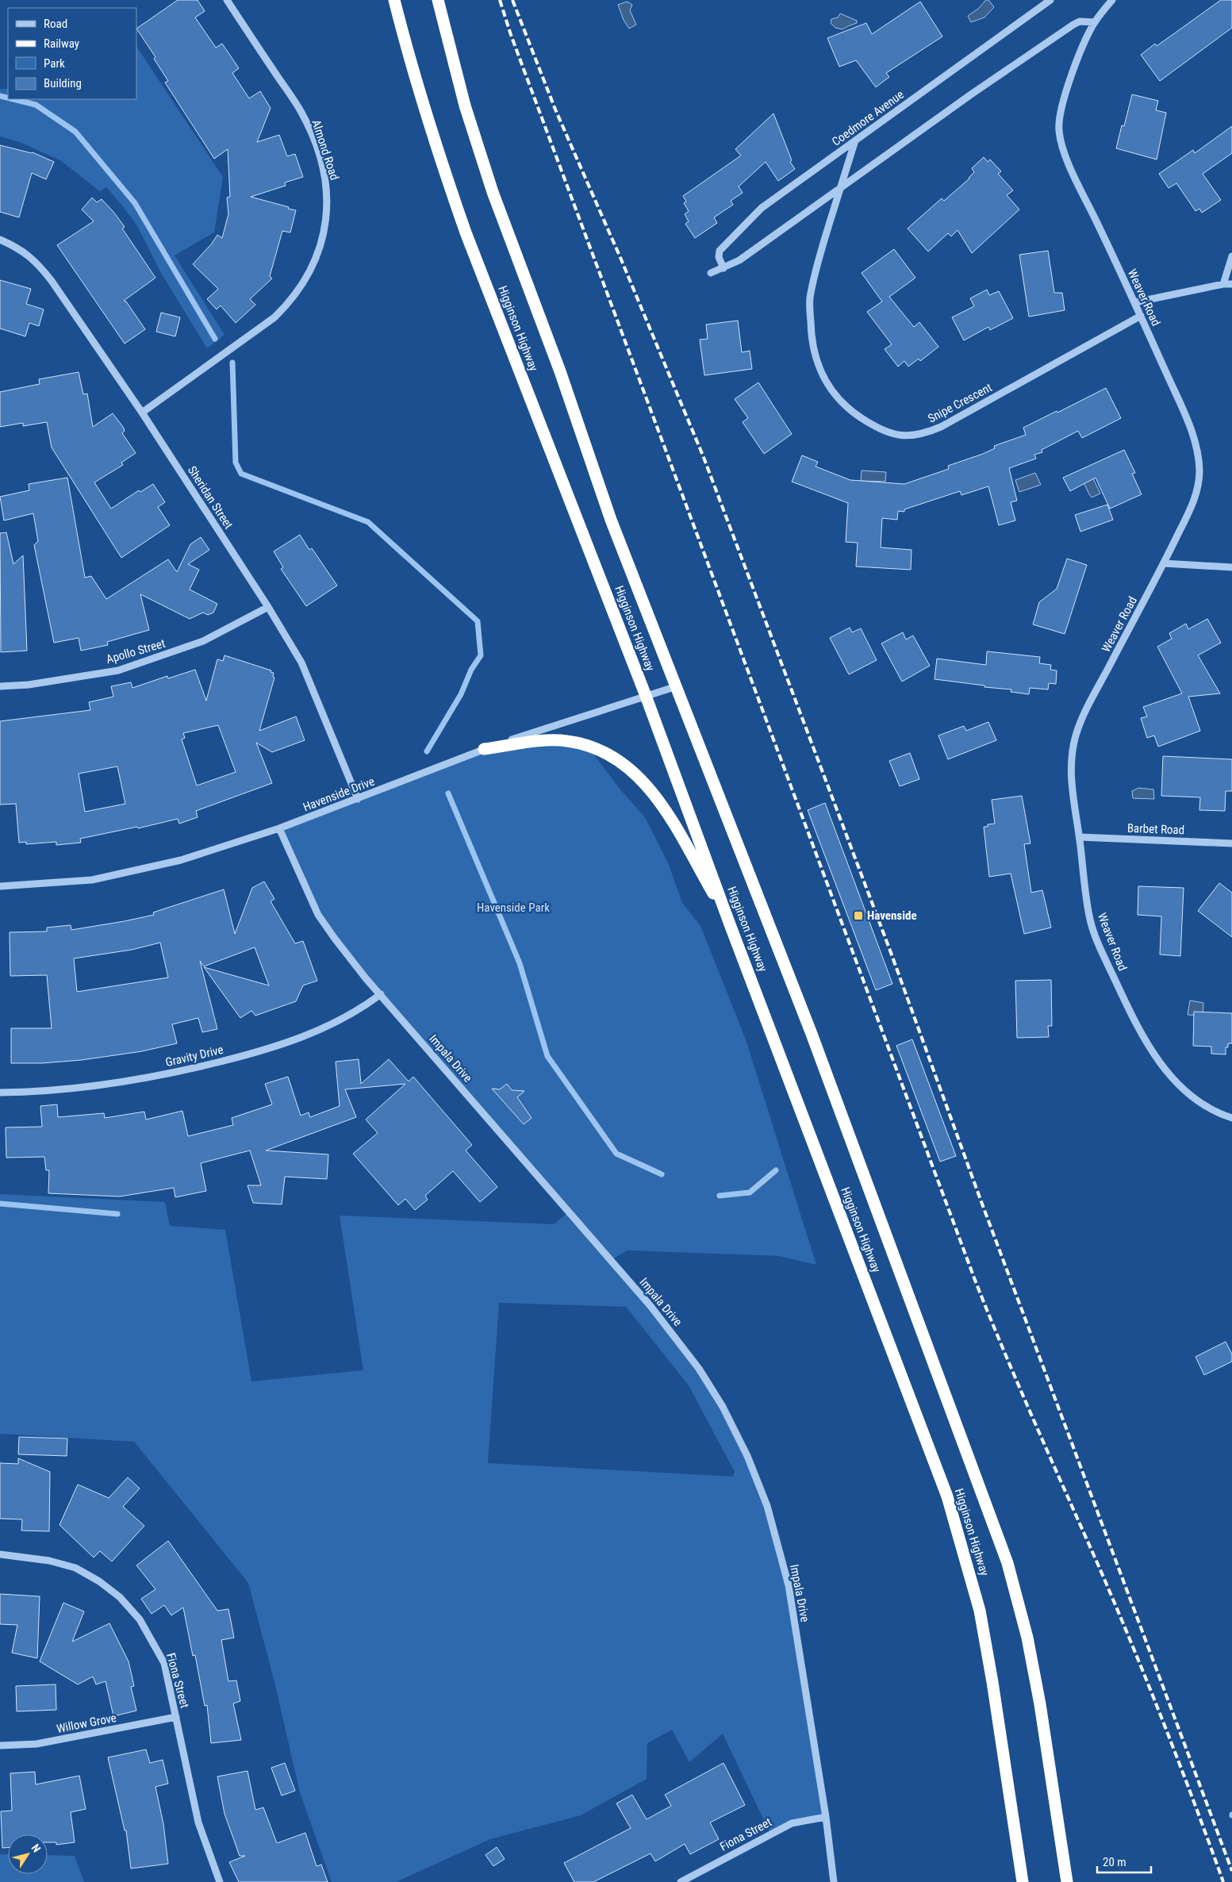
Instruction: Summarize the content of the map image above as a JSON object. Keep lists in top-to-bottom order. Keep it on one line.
{"streets":{"highway":["Higginson Highway"],"street":["Coedmore Avenue","Almond Road","Weaver Road","Snipe Crescent","Sheridan Street","Apollo Street","Havenside Drive","Barbet Road","Gravity Drive","Impala Drive","Fiona Street","Willow Grove"]},"crossings":[["Coedmore Avenue","Snipe Crescent"],["Almond Road","Sheridan Street"],["Weaver Road","Snipe Crescent"],["Weaver Road","Barbet Road"],["Higginson Highway","Havenside Drive"],["Sheridan Street","Apollo Street"],["Sheridan Street","Havenside Drive"],["Havenside Drive","Impala Drive"],["Gravity Drive","Impala Drive"],["Impala Drive","Fiona Street"],["Fiona Street","Willow Grove"]],"parks":["Havenside Park"],"places":{"transit":["Havenside"]},"legend":["Road","Railway","Park","Building"],"scale_bar":"20 m","north":"top right"}
